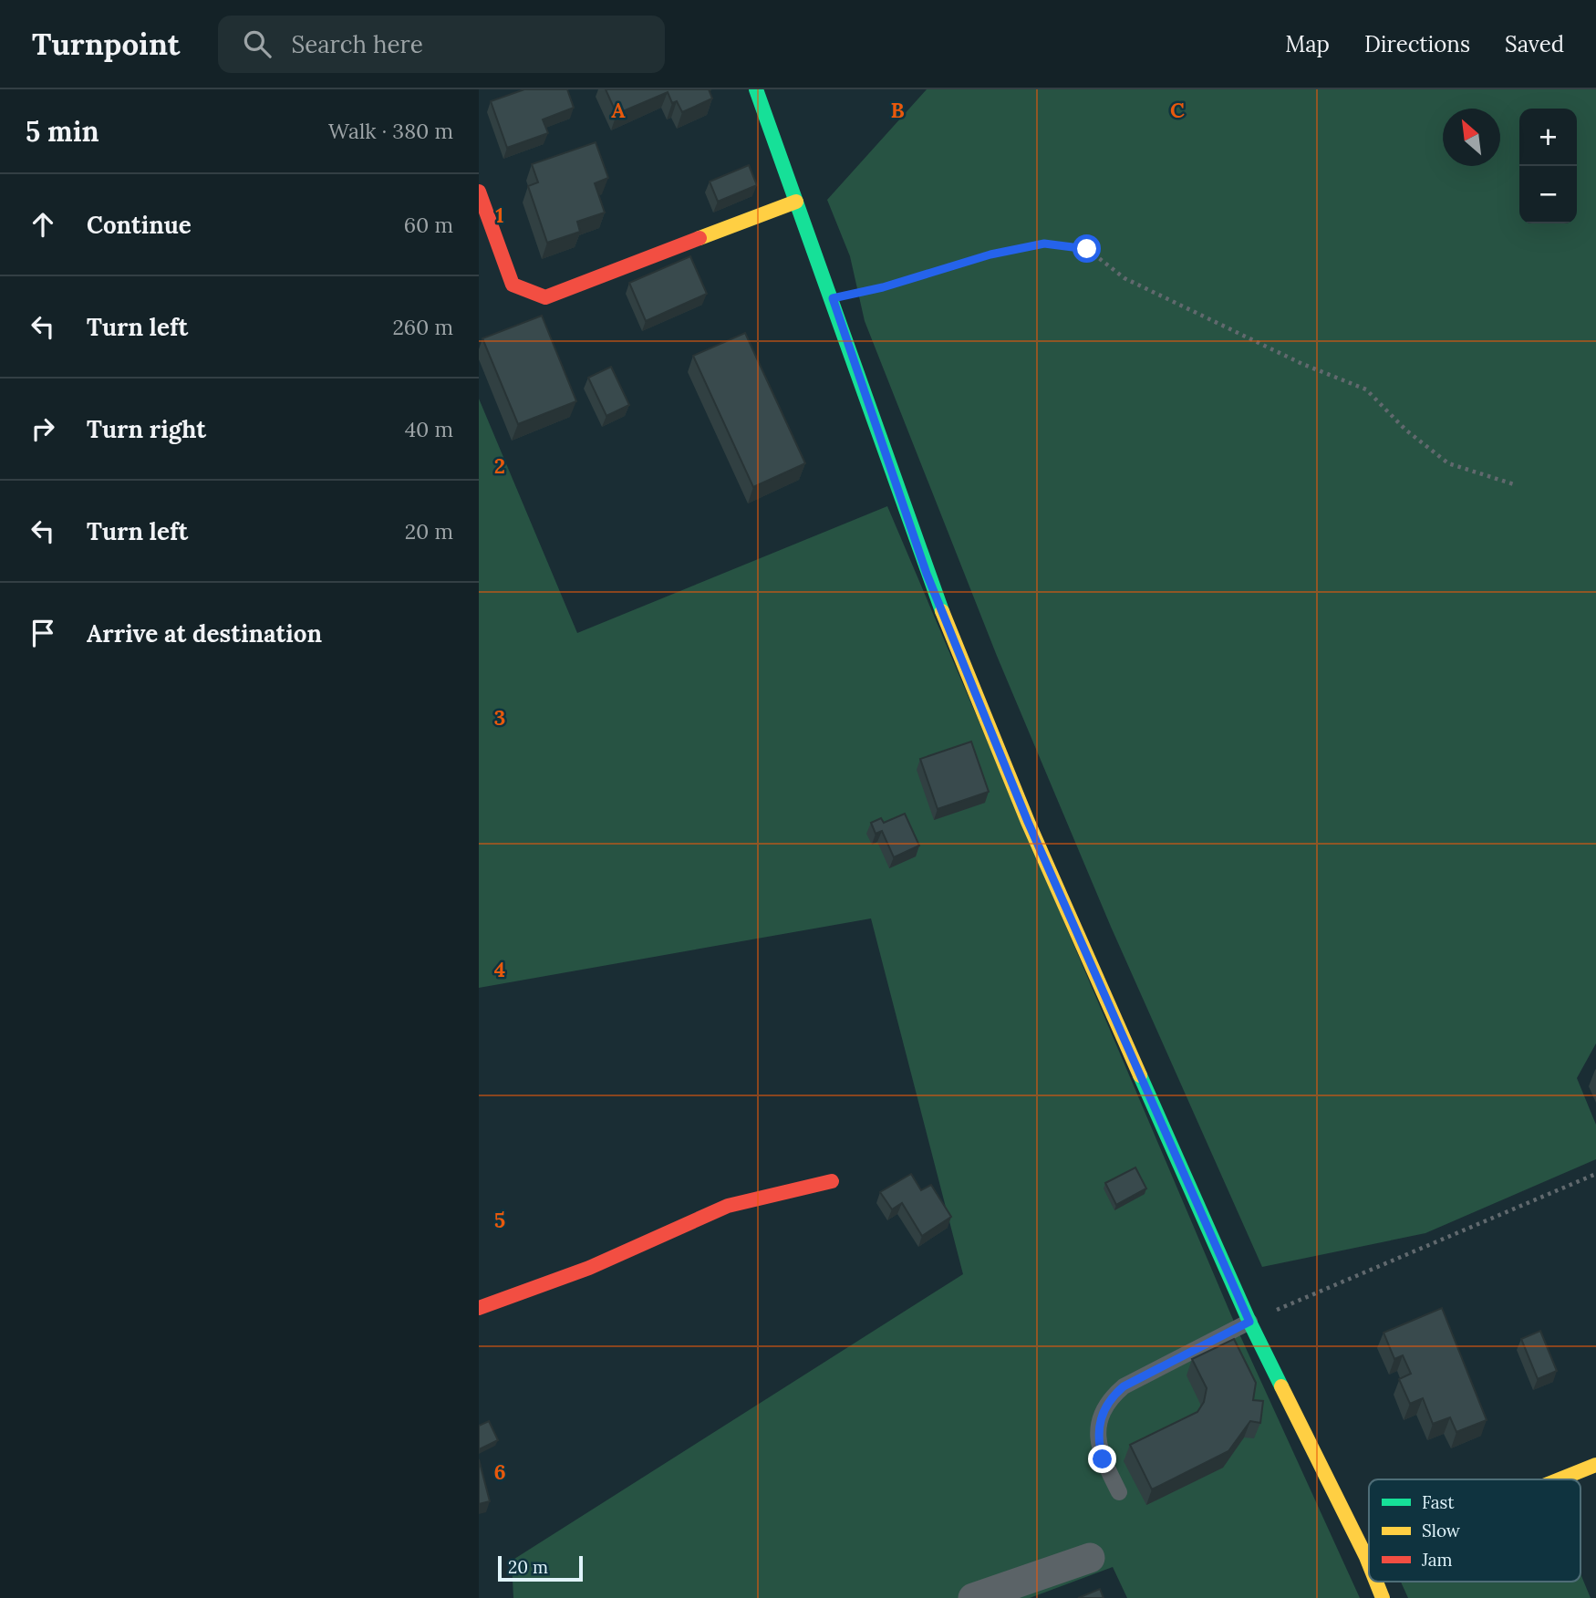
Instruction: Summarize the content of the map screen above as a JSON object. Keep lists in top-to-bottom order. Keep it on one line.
{"legend":["Fast","Slow","Jam"],"scale_bar":"20 m","north":"top left","page":{"header":"Turnpoint","search":"Search here","nav":["Map","Directions","Saved"],"heading":["5 min","Walk · 380 m"],"map_buttons":["+","−"],"list":[["Continue","60 m"],["Turn left","260 m"],["Turn right","40 m"],["Turn left","20 m"],"Arrive at destination"],"scale":"20 m"},"grid":{"columns":["A","B","C"],"rows":["1","2","3","4","5","6"]}}
